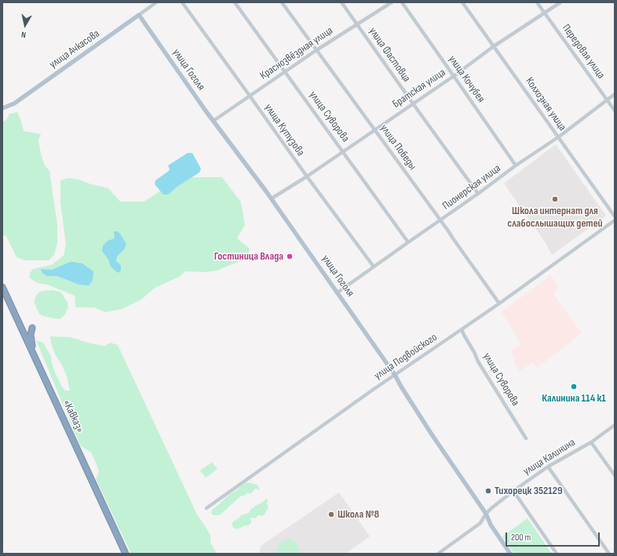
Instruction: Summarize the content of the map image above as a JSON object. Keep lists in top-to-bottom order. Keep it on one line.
{"streets":{"highway":["«Кавказ»"],"main road":["улица Ачкасова","улица Гоголя"],"street":["Передовая улица","Краснозвёздная улица","улица Фастовца","улица Кочубея","Братская улица","Колхозная улица","улица Суворова","улица Кутузова","улица Победы","Пионерская улица","улица Подвойского","улица Калинина"]},"crossings":[["улица Ачкасова","улица Гоголя"],["Передовая улица","Братская улица"],["Передовая улица","Пионерская улица"],["Краснозвёздная улица","улица Фастовца"],["Краснозвёздная улица","улица Гоголя"],["Краснозвёздная улица","улица Суворова"],["Краснозвёздная улица","улица Кутузова"],["Краснозвёздная улица","улица Победы"],["улица Фастовца","Братская улица"],["улица Фастовца","Пионерская улица"],["улица Гоголя","Братская улица"],["улица Гоголя","Пионерская улица"],["улица Гоголя","улица Подвойского"],["улица Гоголя","улица Калинина"],["улица Кочубея","Братская улица"],["улица Кочубея","Пионерская улица"],["Братская улица","Колхозная улица"],["Братская улица","улица Суворова"],["Братская улица","улица Кутузова"],["Братская улица","улица Победы"],["Колхозная улица","Пионерская улица"],["улица Суворова","Пионерская улица"],["улица Суворова","улица Подвойского"],["улица Кутузова","Пионерская улица"],["улица Победы","Пионерская улица"],["улица Победы","улица Подвойского"]],"places":["Школа интернат для слабослышащих детей","Гостиница Влада","Калинина 114 к1","Тихорецк 352129","Школа №8"],"scale_bar":"200 m","north":"bottom"}
